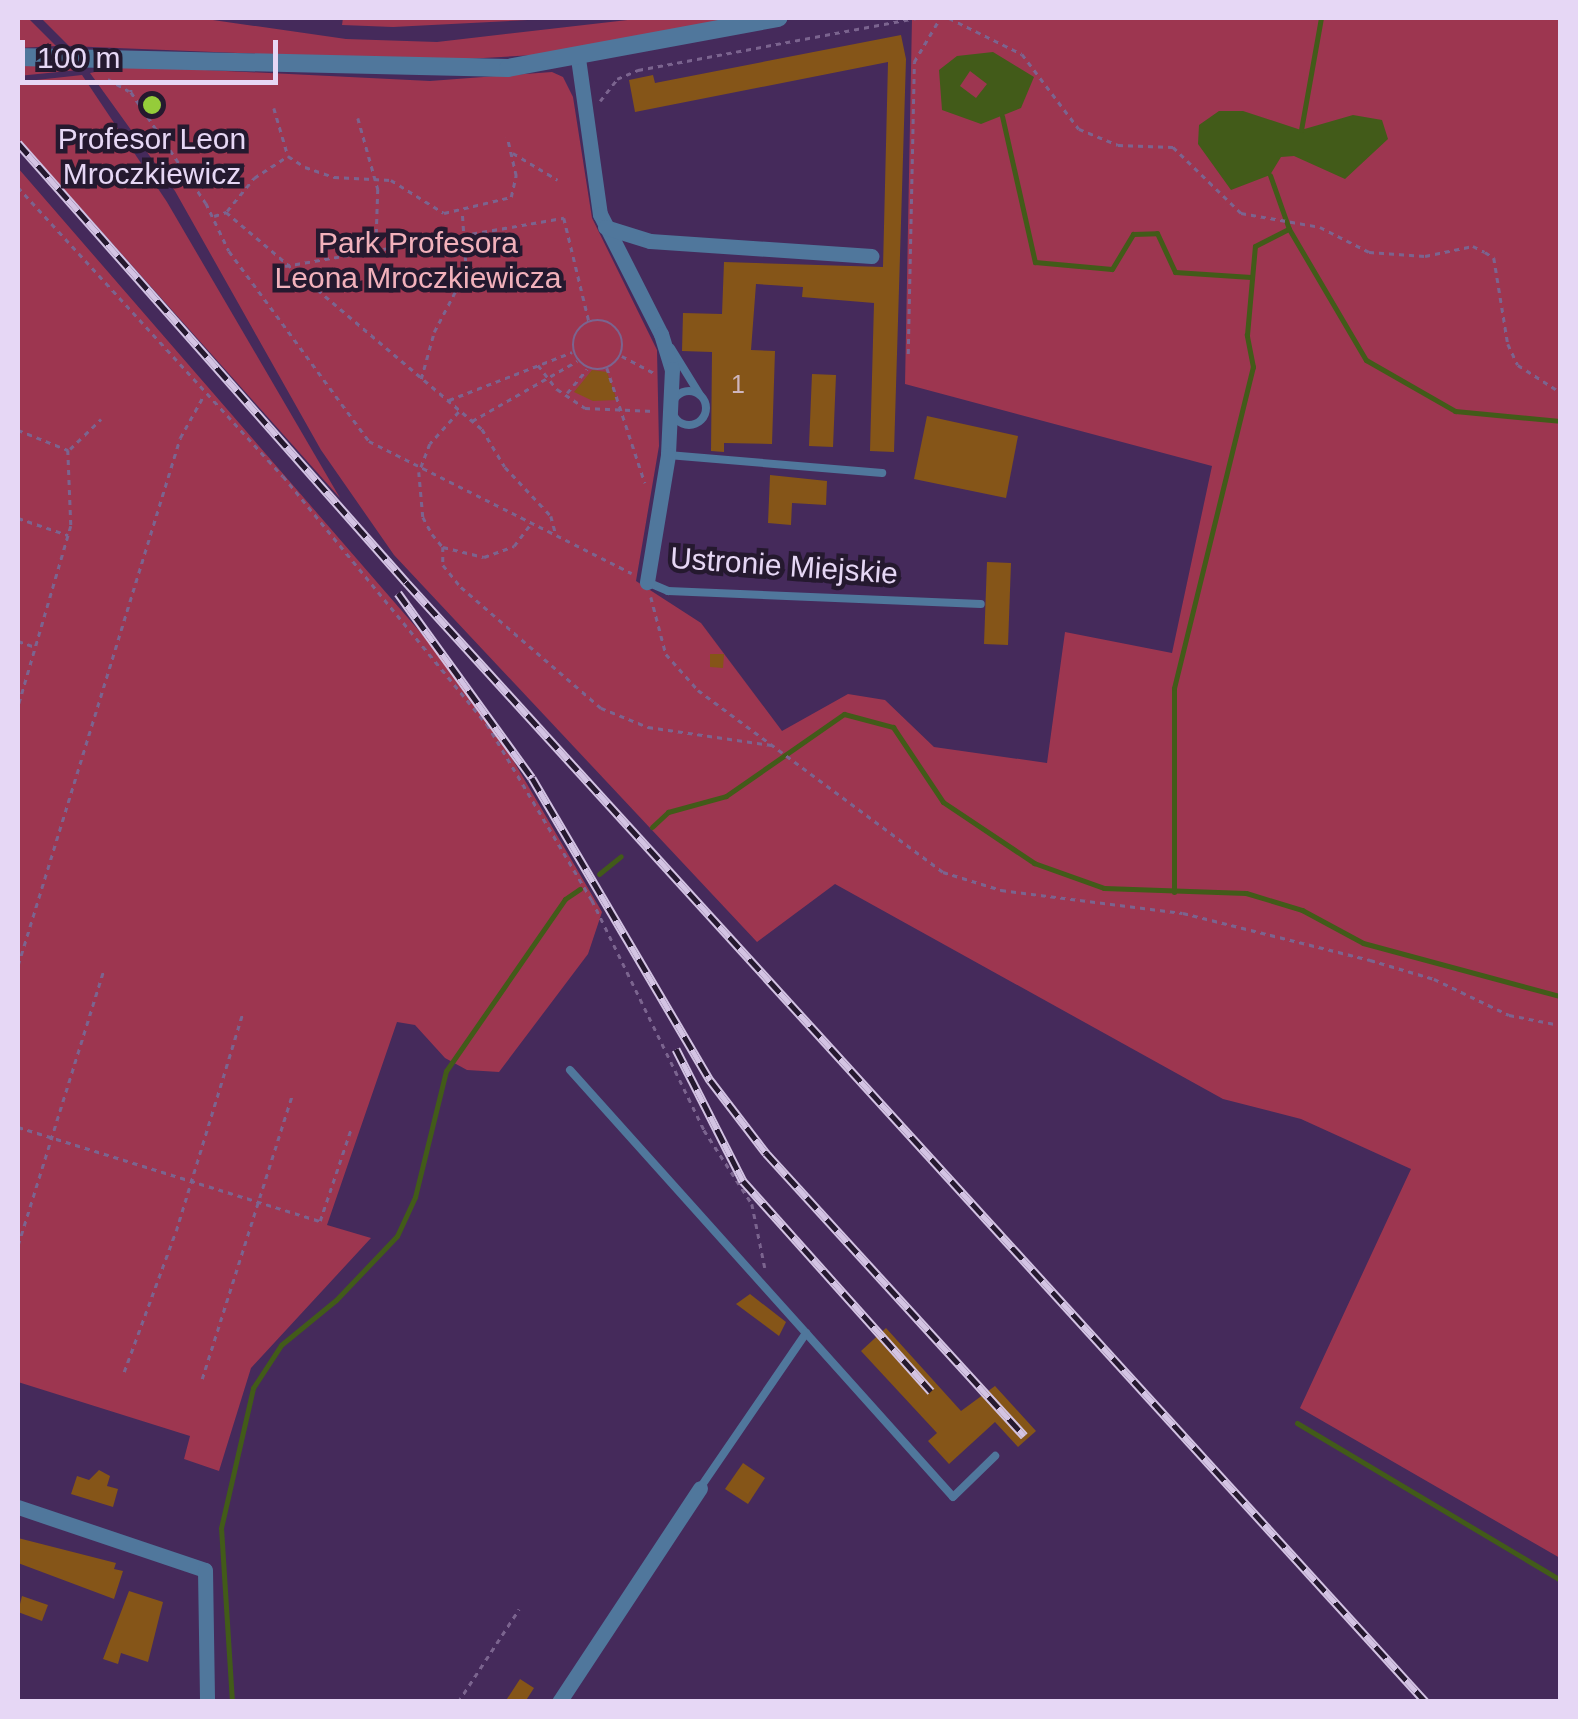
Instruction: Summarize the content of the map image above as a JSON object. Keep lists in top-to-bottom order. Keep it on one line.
{"streets":{"street":["Ustronie Miejskie"]},"parks":["Park Profesora Leona Mroczkiewicza"],"places":["Profesor Leon Mroczkiewicz"],"house_numbers":["1"],"scale_bar":"100 m"}
